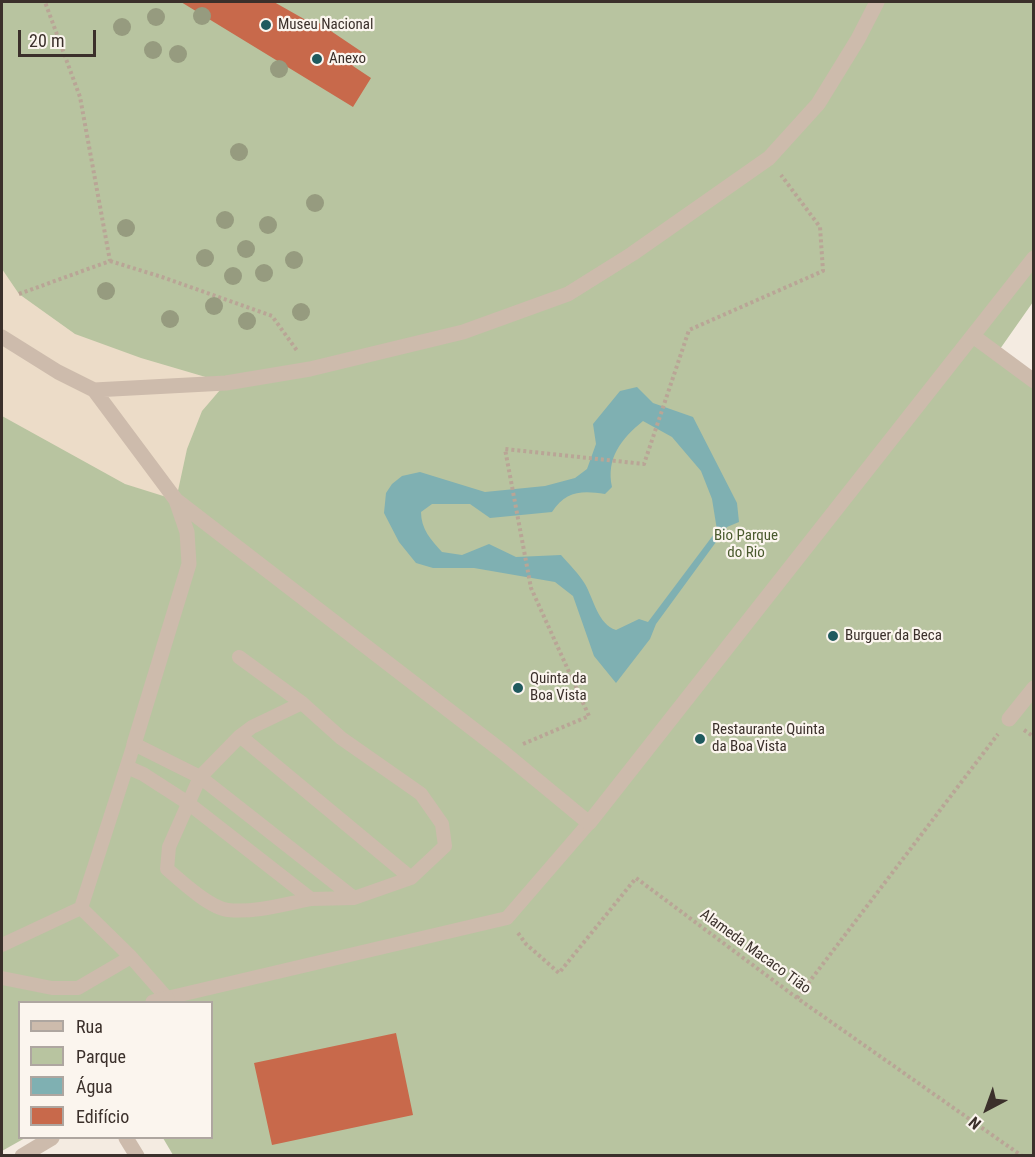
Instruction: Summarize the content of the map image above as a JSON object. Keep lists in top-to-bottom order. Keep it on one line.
{"streets":{"path":["Alameda Macaco Tião"]},"parks":["Bio Parque do Rio"],"places":["Museu Nacional","Anexo","Burguer da Beca","Quinta da Boa Vista","Restaurante Quinta da Boa Vista"],"legend":["Rua","Parque","Água","Edifício"],"scale_bar":"20 m","north":"bottom left"}
